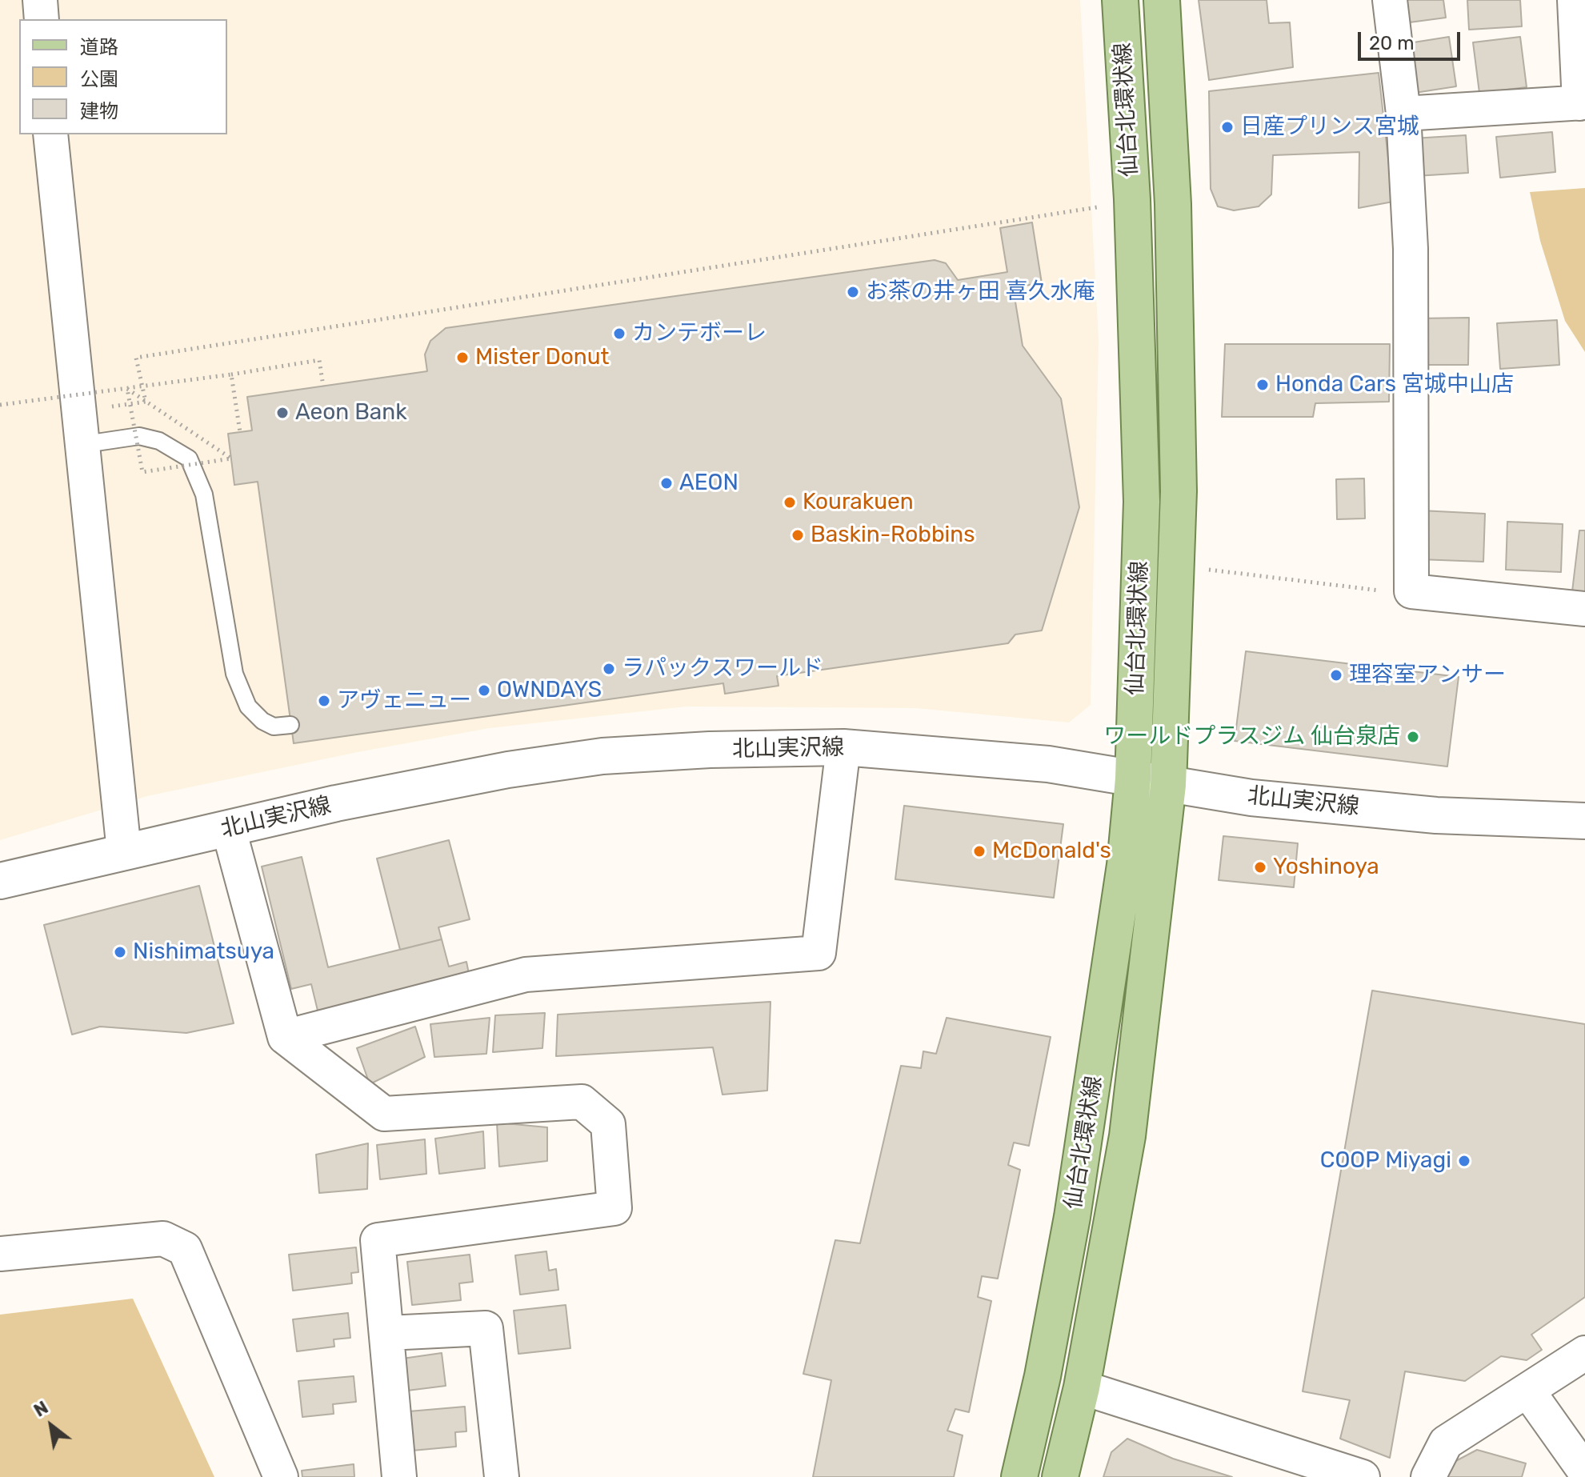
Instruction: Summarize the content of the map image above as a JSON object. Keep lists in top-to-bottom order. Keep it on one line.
{"streets":{"main road":["仙台北環状線"],"street":["北山実沢線"]},"crossings":[["仙台北環状線","北山実沢線"]],"places":["日産プリンス宮城","お茶の井ヶ田 喜久水庵","カンテボーレ","Mister Donut","Honda Cars 宮城中山店","Aeon Bank","AEON","Kourakuen","Baskin-Robbins","ラパックスワールド","理容室アンサー","OWNDAYS","アヴェニュー","ワールドプラスジム 仙台泉店","McDonald's","Yoshinoya","Nishimatsuya","COOP Miyagi"],"legend":["道路","公園","建物"],"scale_bar":"20 m","north":"top left"}
